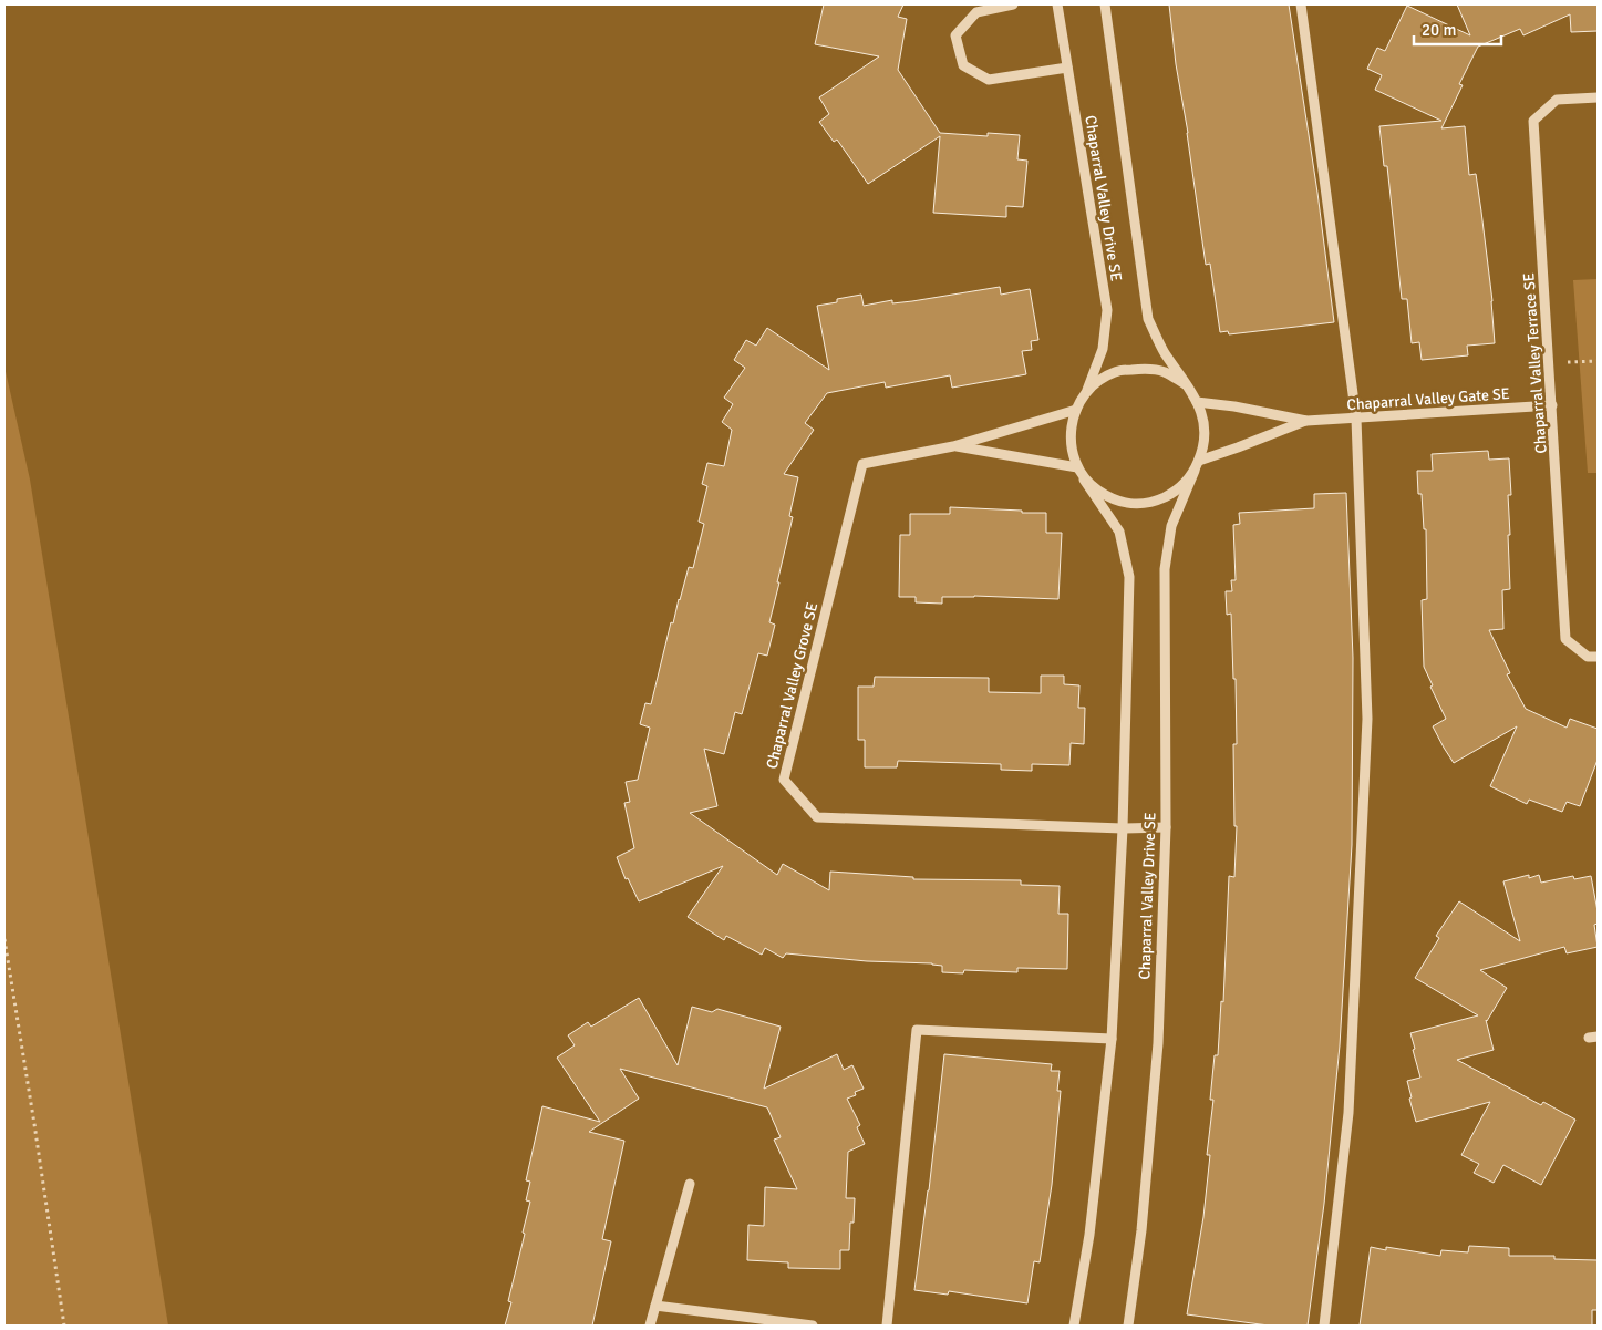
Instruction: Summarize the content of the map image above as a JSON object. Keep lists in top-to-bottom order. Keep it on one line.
{"streets":{"street":["Chaparral Valley Drive SE","Chaparral Valley Terrace SE","Chaparral Valley Gate SE","Chaparral Valley Grove SE"]},"crossings":[["Chaparral Valley Drive SE","Chaparral Valley Gate SE"],["Chaparral Valley Drive SE","Chaparral Valley Grove SE"],["Chaparral Valley Terrace SE","Chaparral Valley Gate SE"],["Chaparral Valley Gate SE","Chaparral Valley Grove SE"]],"scale_bar":"20 m"}
